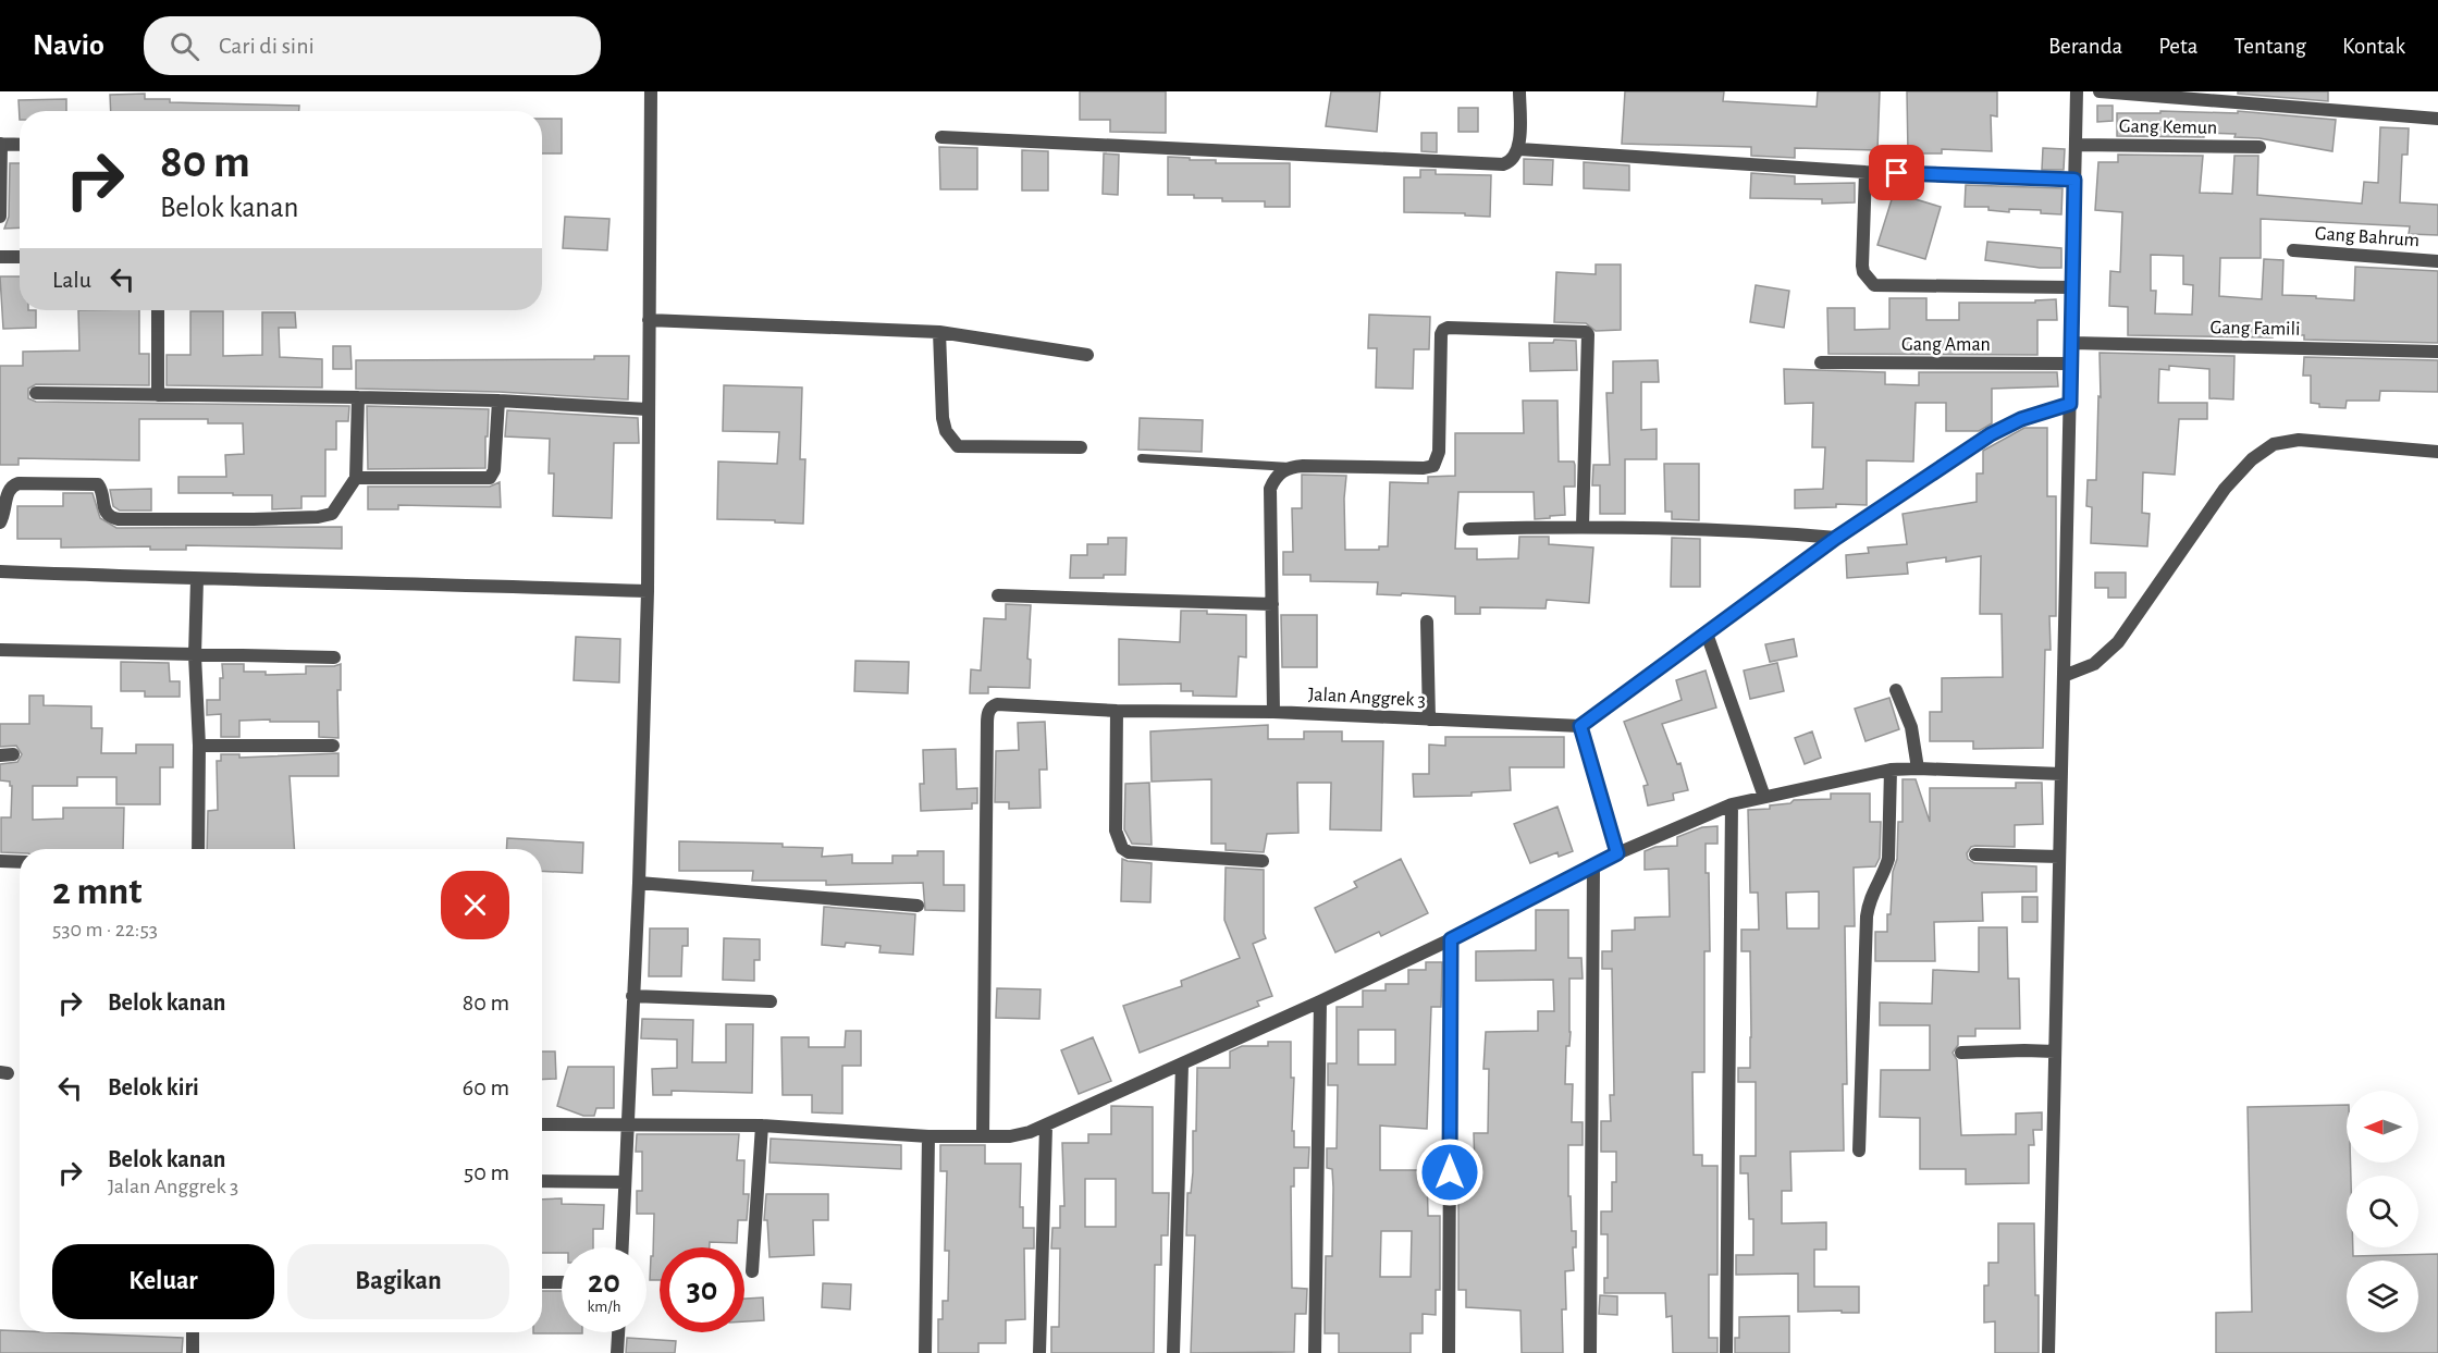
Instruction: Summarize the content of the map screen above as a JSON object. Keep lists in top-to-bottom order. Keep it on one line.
{"streets":{"street":["Gang Kemun","Gang Bahrum","Gang Famili","Gang Aman","Jalan Anggrek 3"]},"north":"left","page":{"header":"Navio","search":"Cari di sini","nav":["Beranda","Peta","Tentang","Kontak"],"turn":["80 m","Belok kanan"],"then":"Lalu","heading":["2 mnt","530 m · 22:53"],"list":[{"name":"Belok kanan","value":"80 m"},{"name":"Belok kiri","value":"60 m"},{"name":"Belok kanan","note":"Jalan Anggrek 3","value":"50 m"}],"buttons":["Keluar","Bagikan"],"speed":"20 km/h","limit":"30"}}
